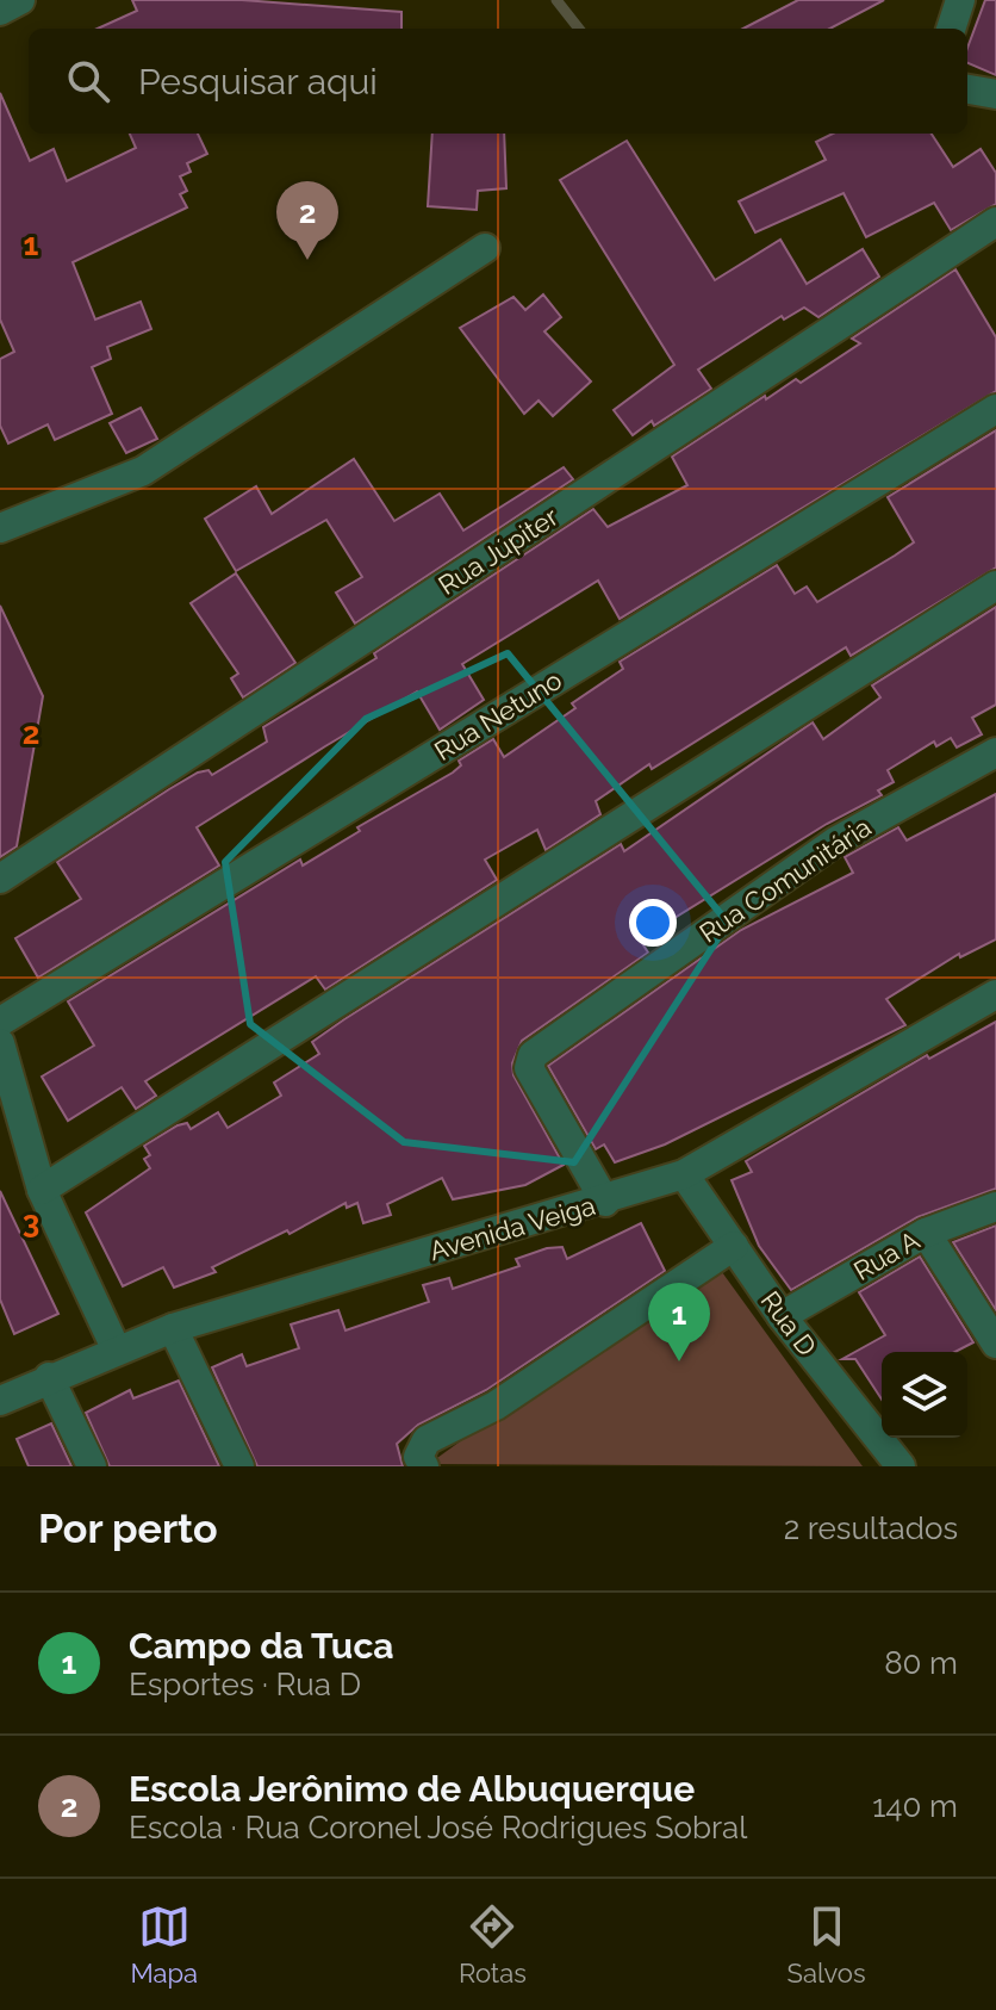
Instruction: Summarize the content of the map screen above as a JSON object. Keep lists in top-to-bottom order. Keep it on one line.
{"streets":{"street":["Rua Júpiter","Rua Netuno","Rua Comunitária","Avenida Veiga","Rua A","Rua D"]},"crossings":[["Rua Comunitária","Avenida Veiga"],["Avenida Veiga","Rua D"],["Rua A","Rua D"]],"page":{"search":"Pesquisar aqui","pins":["2","1"],"heading":["Por perto","2 resultados"],"list":[{"mark":"1","name":"Campo da Tuca","note":"Esportes · Rua D","value":"80 m"},{"mark":"2","name":"Escola Jerônimo de Albuquerque","note":"Escola · Rua Coronel José Rodrigues Sobral","value":"140 m"}],"nav":["Mapa","Rotas","Salvos"]},"grid":{"rows":["1","2","3"]}}
